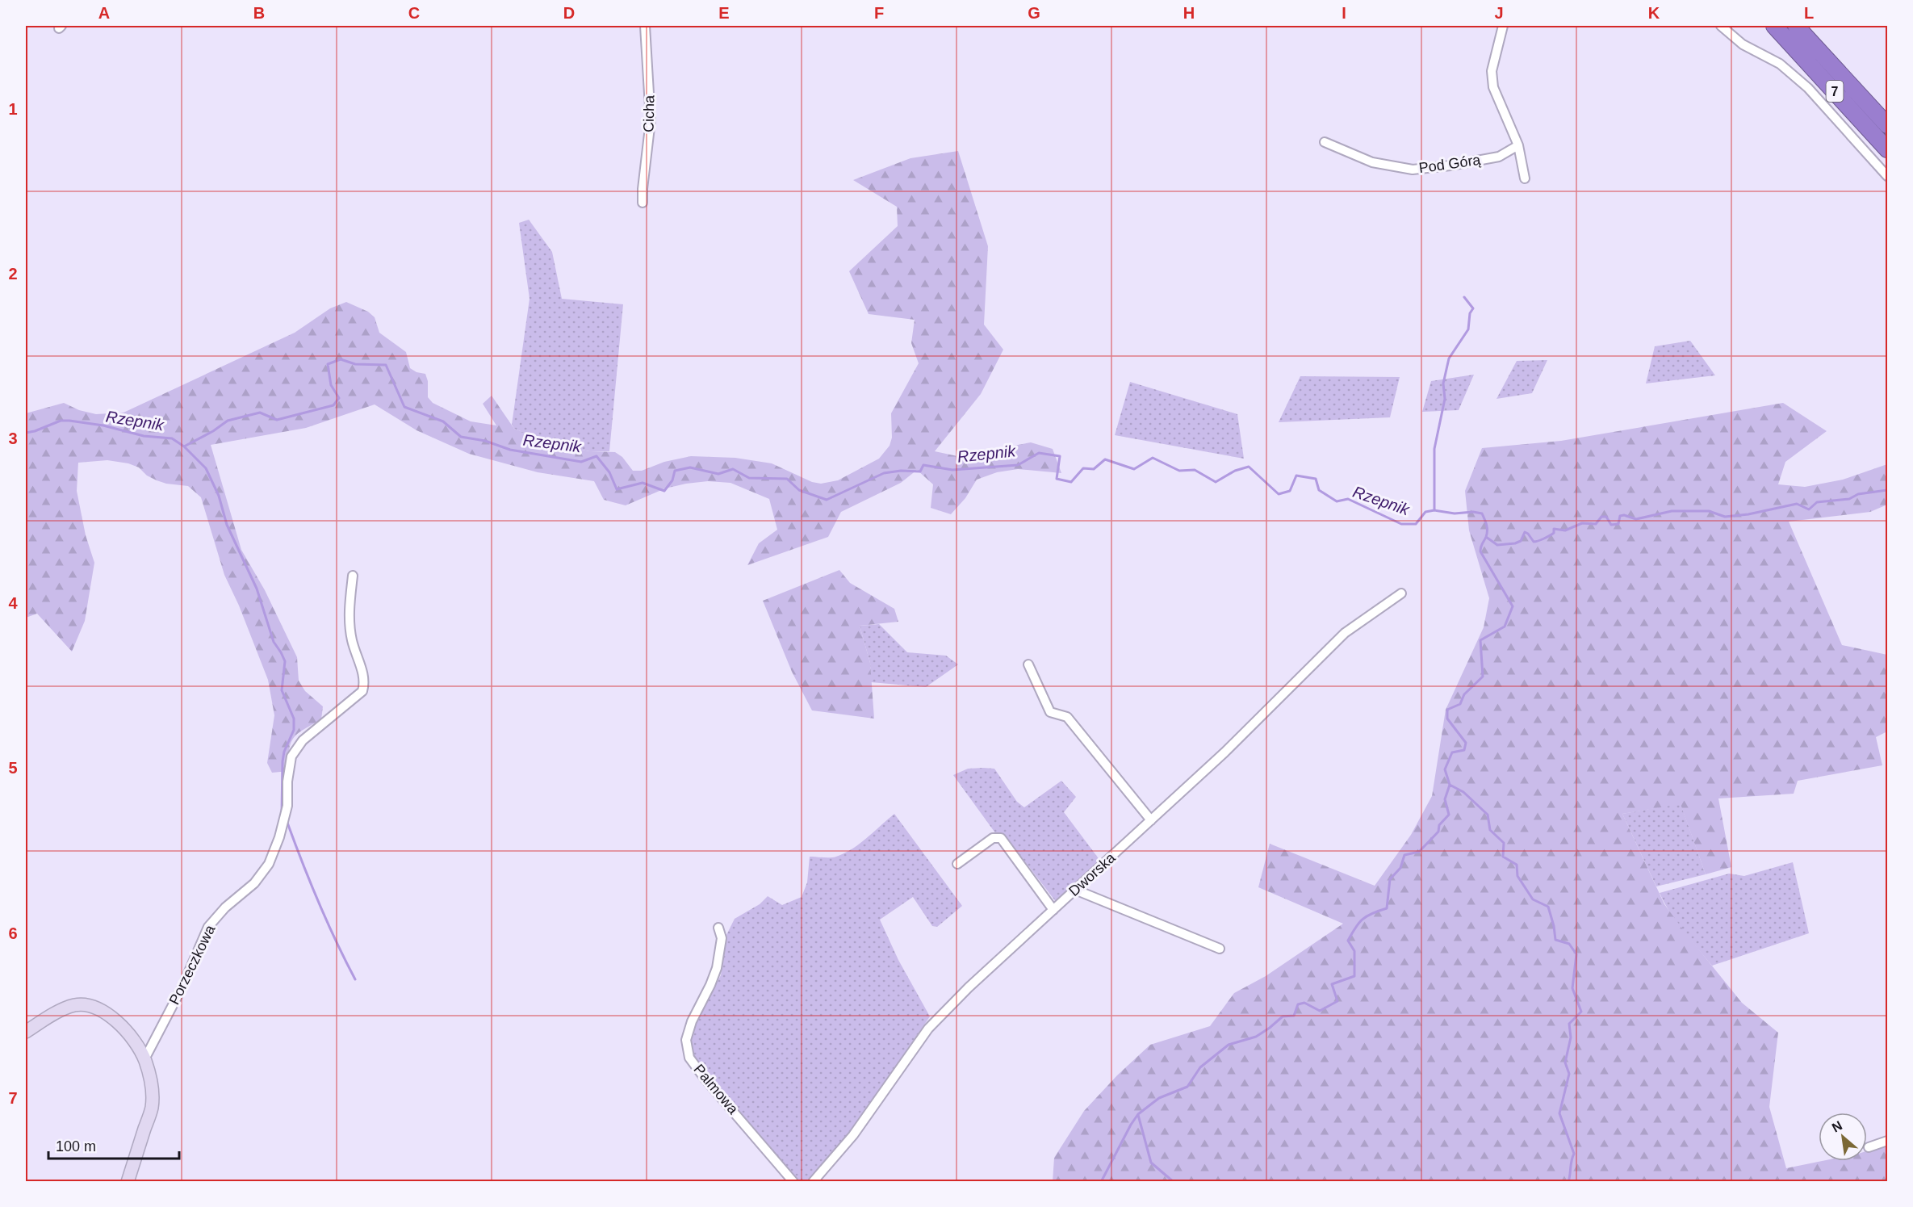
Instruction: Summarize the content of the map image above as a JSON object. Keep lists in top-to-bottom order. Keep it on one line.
{"streets":{"highway":["7"],"street":["Cicha","Pod Górą","Dworska","Porzeczkowa","Palmowa"]},"water":["Rzepnik"],"scale_bar":"100 m","north":"top left","grid":{"columns":["A","B","C","D","E","F","G","H","I","J","K","L"],"rows":["1","2","3","4","5","6","7"]}}
